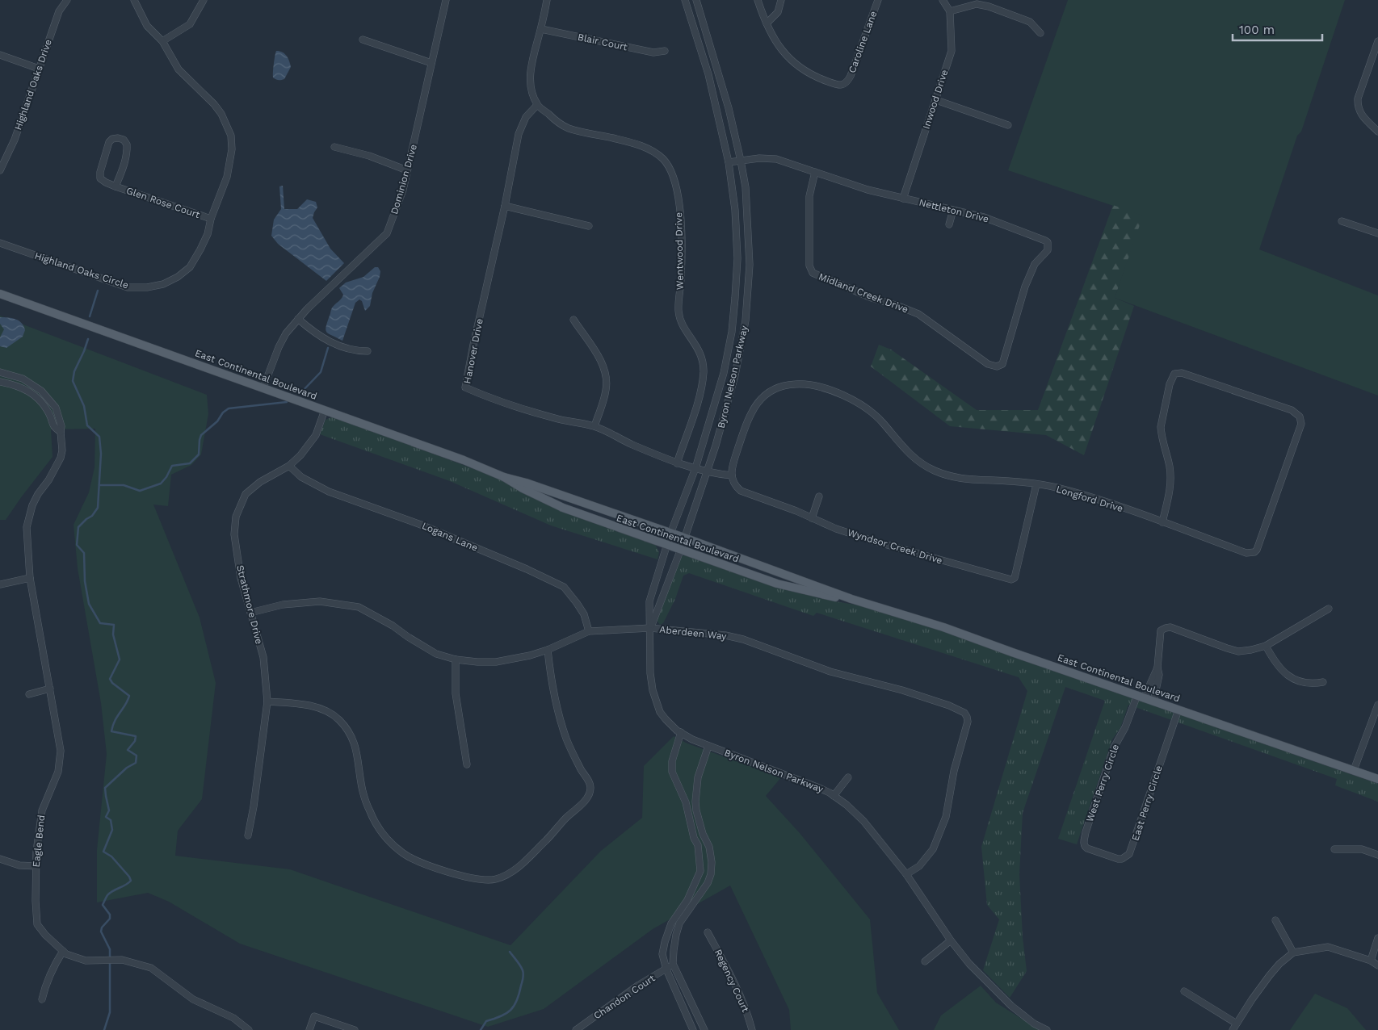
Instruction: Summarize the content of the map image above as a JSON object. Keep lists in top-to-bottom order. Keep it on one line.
{"streets":{"main road":["East Continental Boulevard"],"street":["Blair Court","Caroline Lane","Highland Oaks Drive","Inwood Drive","Dominion Drive","Glen Rose Court","Nettleton Drive","Wentwood Drive","Highland Oaks Circle","Midland Creek Drive","Hanover Drive","Byron Nelson Parkway","Longford Drive","Logans Lane","Wyndsor Creek Drive","Strathmore Drive","Aberdeen Way","West Perry Circle","East Perry Circle","Eagle Bend","Regency Court","Chandon Court"]},"crossings":[["Inwood Drive","Nettleton Drive"],["Dominion Drive","East Continental Boulevard"],["Glen Rose Court","Highland Oaks Circle"],["Nettleton Drive","Midland Creek Drive"],["Nettleton Drive","Byron Nelson Parkway"],["Wentwood Drive","Hanover Drive"],["Hanover Drive","Byron Nelson Parkway"],["East Continental Boulevard","Byron Nelson Parkway"],["East Continental Boulevard","Strathmore Drive"],["East Continental Boulevard","West Perry Circle"],["East Continental Boulevard","East Perry Circle"],["Byron Nelson Parkway","Aberdeen Way"],["Longford Drive","Wyndsor Creek Drive"],["Logans Lane","Strathmore Drive"],["Logans Lane","Aberdeen Way"],["Strathmore Drive","Aberdeen Way"],["West Perry Circle","East Perry Circle"]],"scale_bar":"100 m"}
